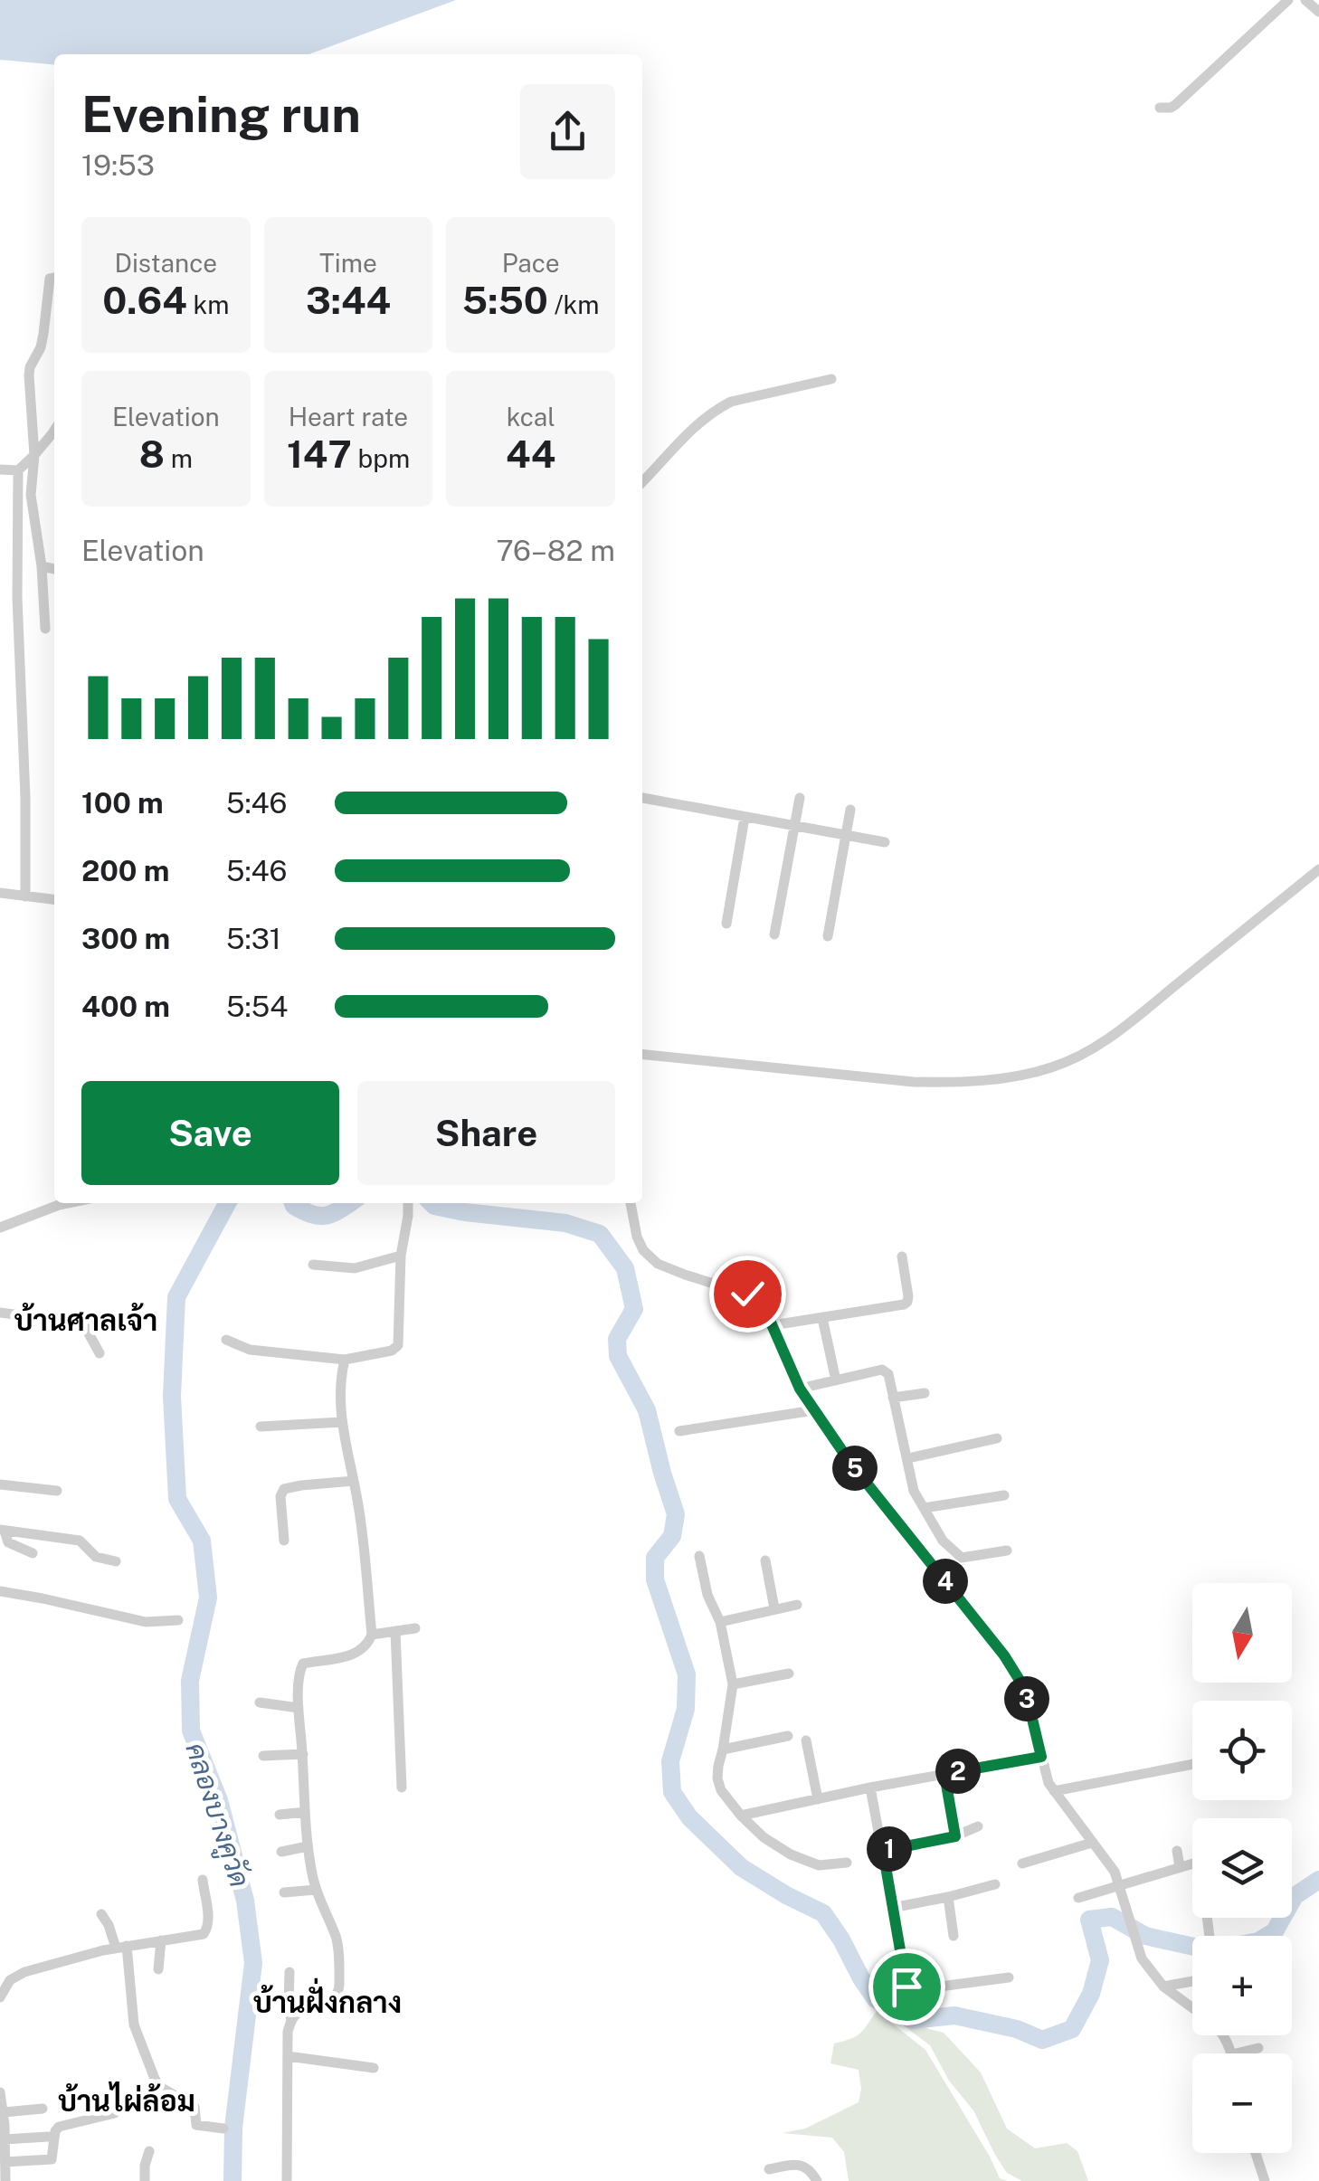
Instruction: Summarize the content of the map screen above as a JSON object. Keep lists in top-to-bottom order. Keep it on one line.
{"districts":["บ้านศาลเจ้า","บ้านฝั่งกลาง","บ้านไผ่ล้อม"],"water":["คลองบางคูวัด"],"north":"bottom","page":{"heading":["Evening run","19:53"],"stats":[["Distance","0.64 km"],["Time","3:44"],["Pace","5:50 /km"],["Elevation","8 m"],["Heart rate","147 bpm"],["kcal","44"]],"chart":["Elevation","76–82 m"],"list":[{"name":"100 m","note":"5:46"},{"name":"200 m","note":"5:46"},{"name":"300 m","note":"5:31"},{"name":"400 m","note":"5:54"}],"buttons":["Save","Share"],"pins":["5","4","3","2","1"],"map_buttons":["+","−"]}}
